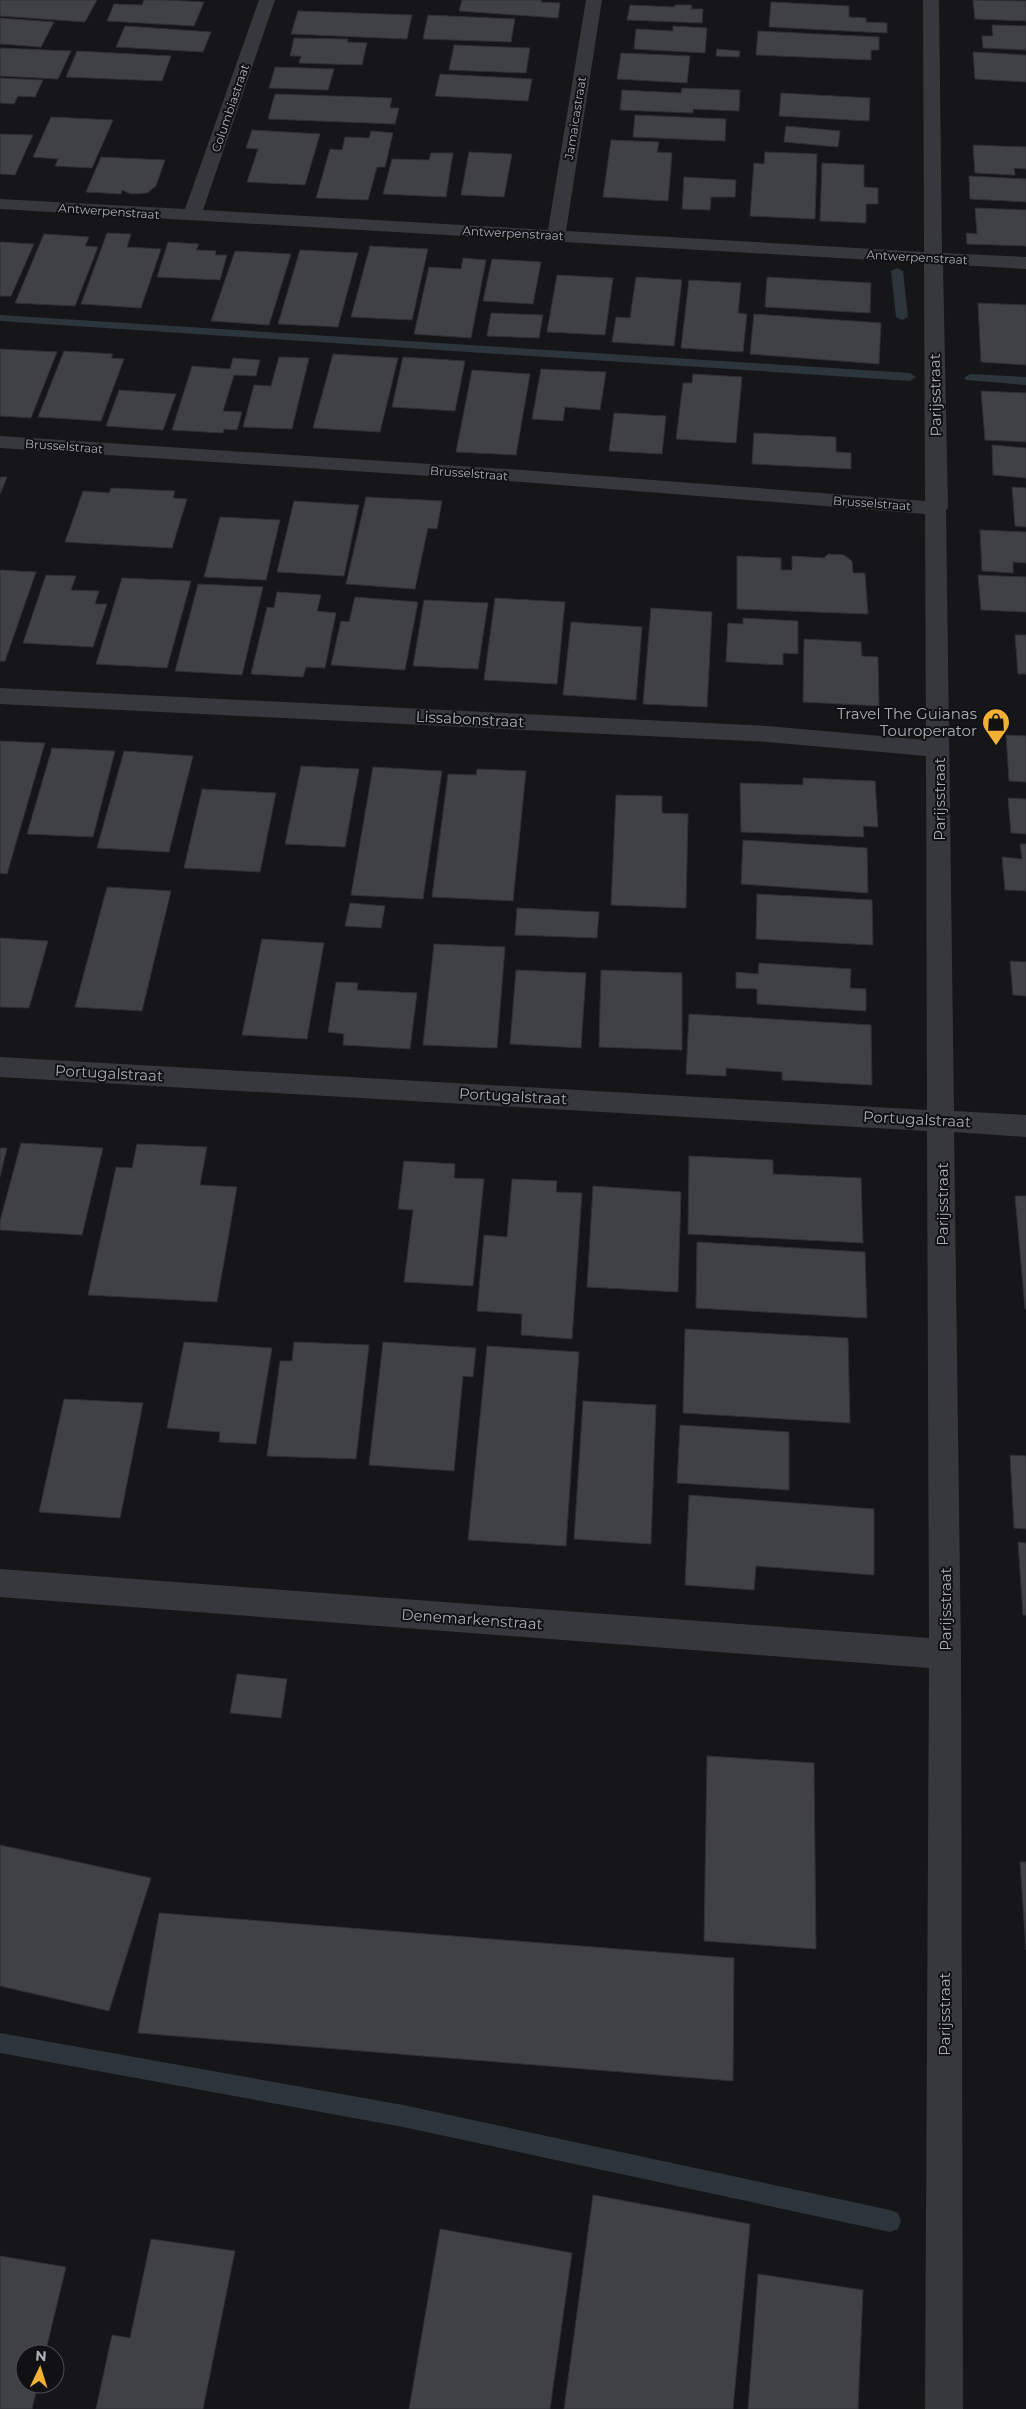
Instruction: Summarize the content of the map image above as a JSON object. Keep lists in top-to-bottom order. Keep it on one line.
{"streets":{"street":["Columbiastraat","Jamaicastraat","Antwerpenstraat","Parijsstraat","Brusselstraat","Lissabonstraat","Portugalstraat","Denemarkenstraat"]},"crossings":[["Columbiastraat","Antwerpenstraat"],["Jamaicastraat","Antwerpenstraat"],["Antwerpenstraat","Parijsstraat"],["Parijsstraat","Brusselstraat"],["Parijsstraat","Lissabonstraat"],["Parijsstraat","Portugalstraat"],["Parijsstraat","Denemarkenstraat"]],"places":{"shop":["Travel The Guianas Touroperator"]},"north":"top"}
